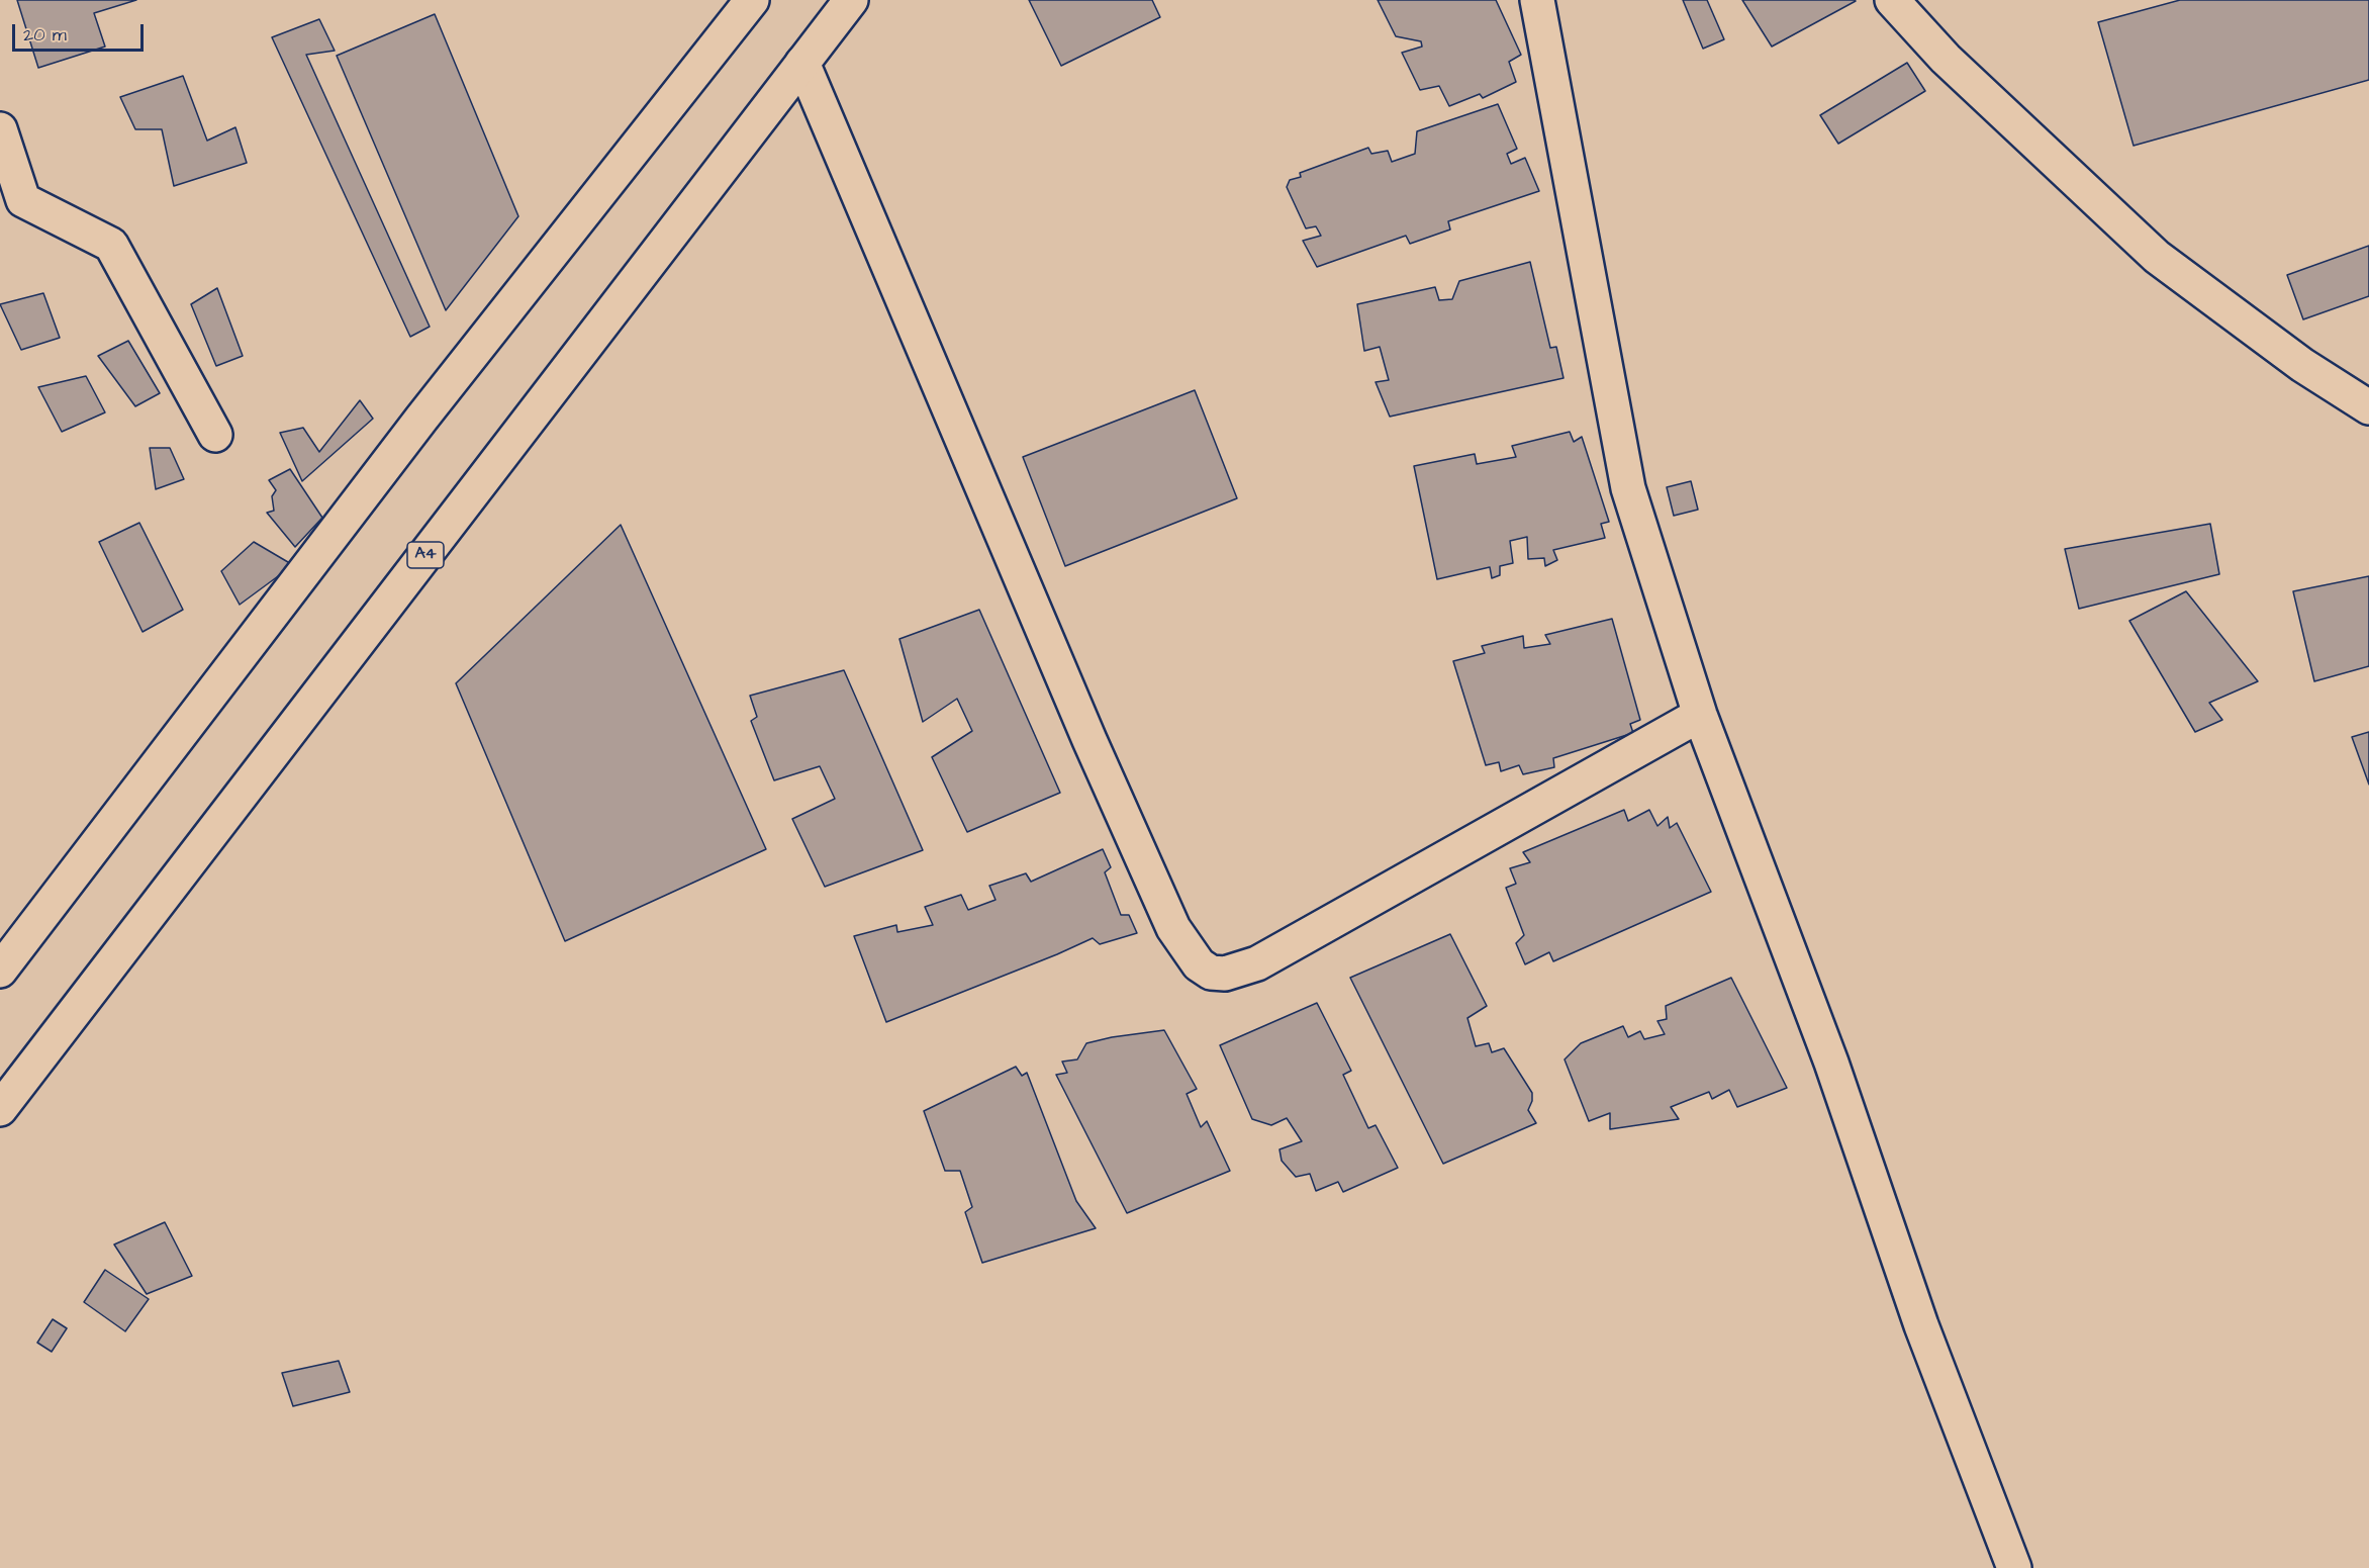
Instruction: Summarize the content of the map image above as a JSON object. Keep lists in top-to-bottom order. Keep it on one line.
{"streets":{"main road":["A4"]},"scale_bar":"20 m"}
